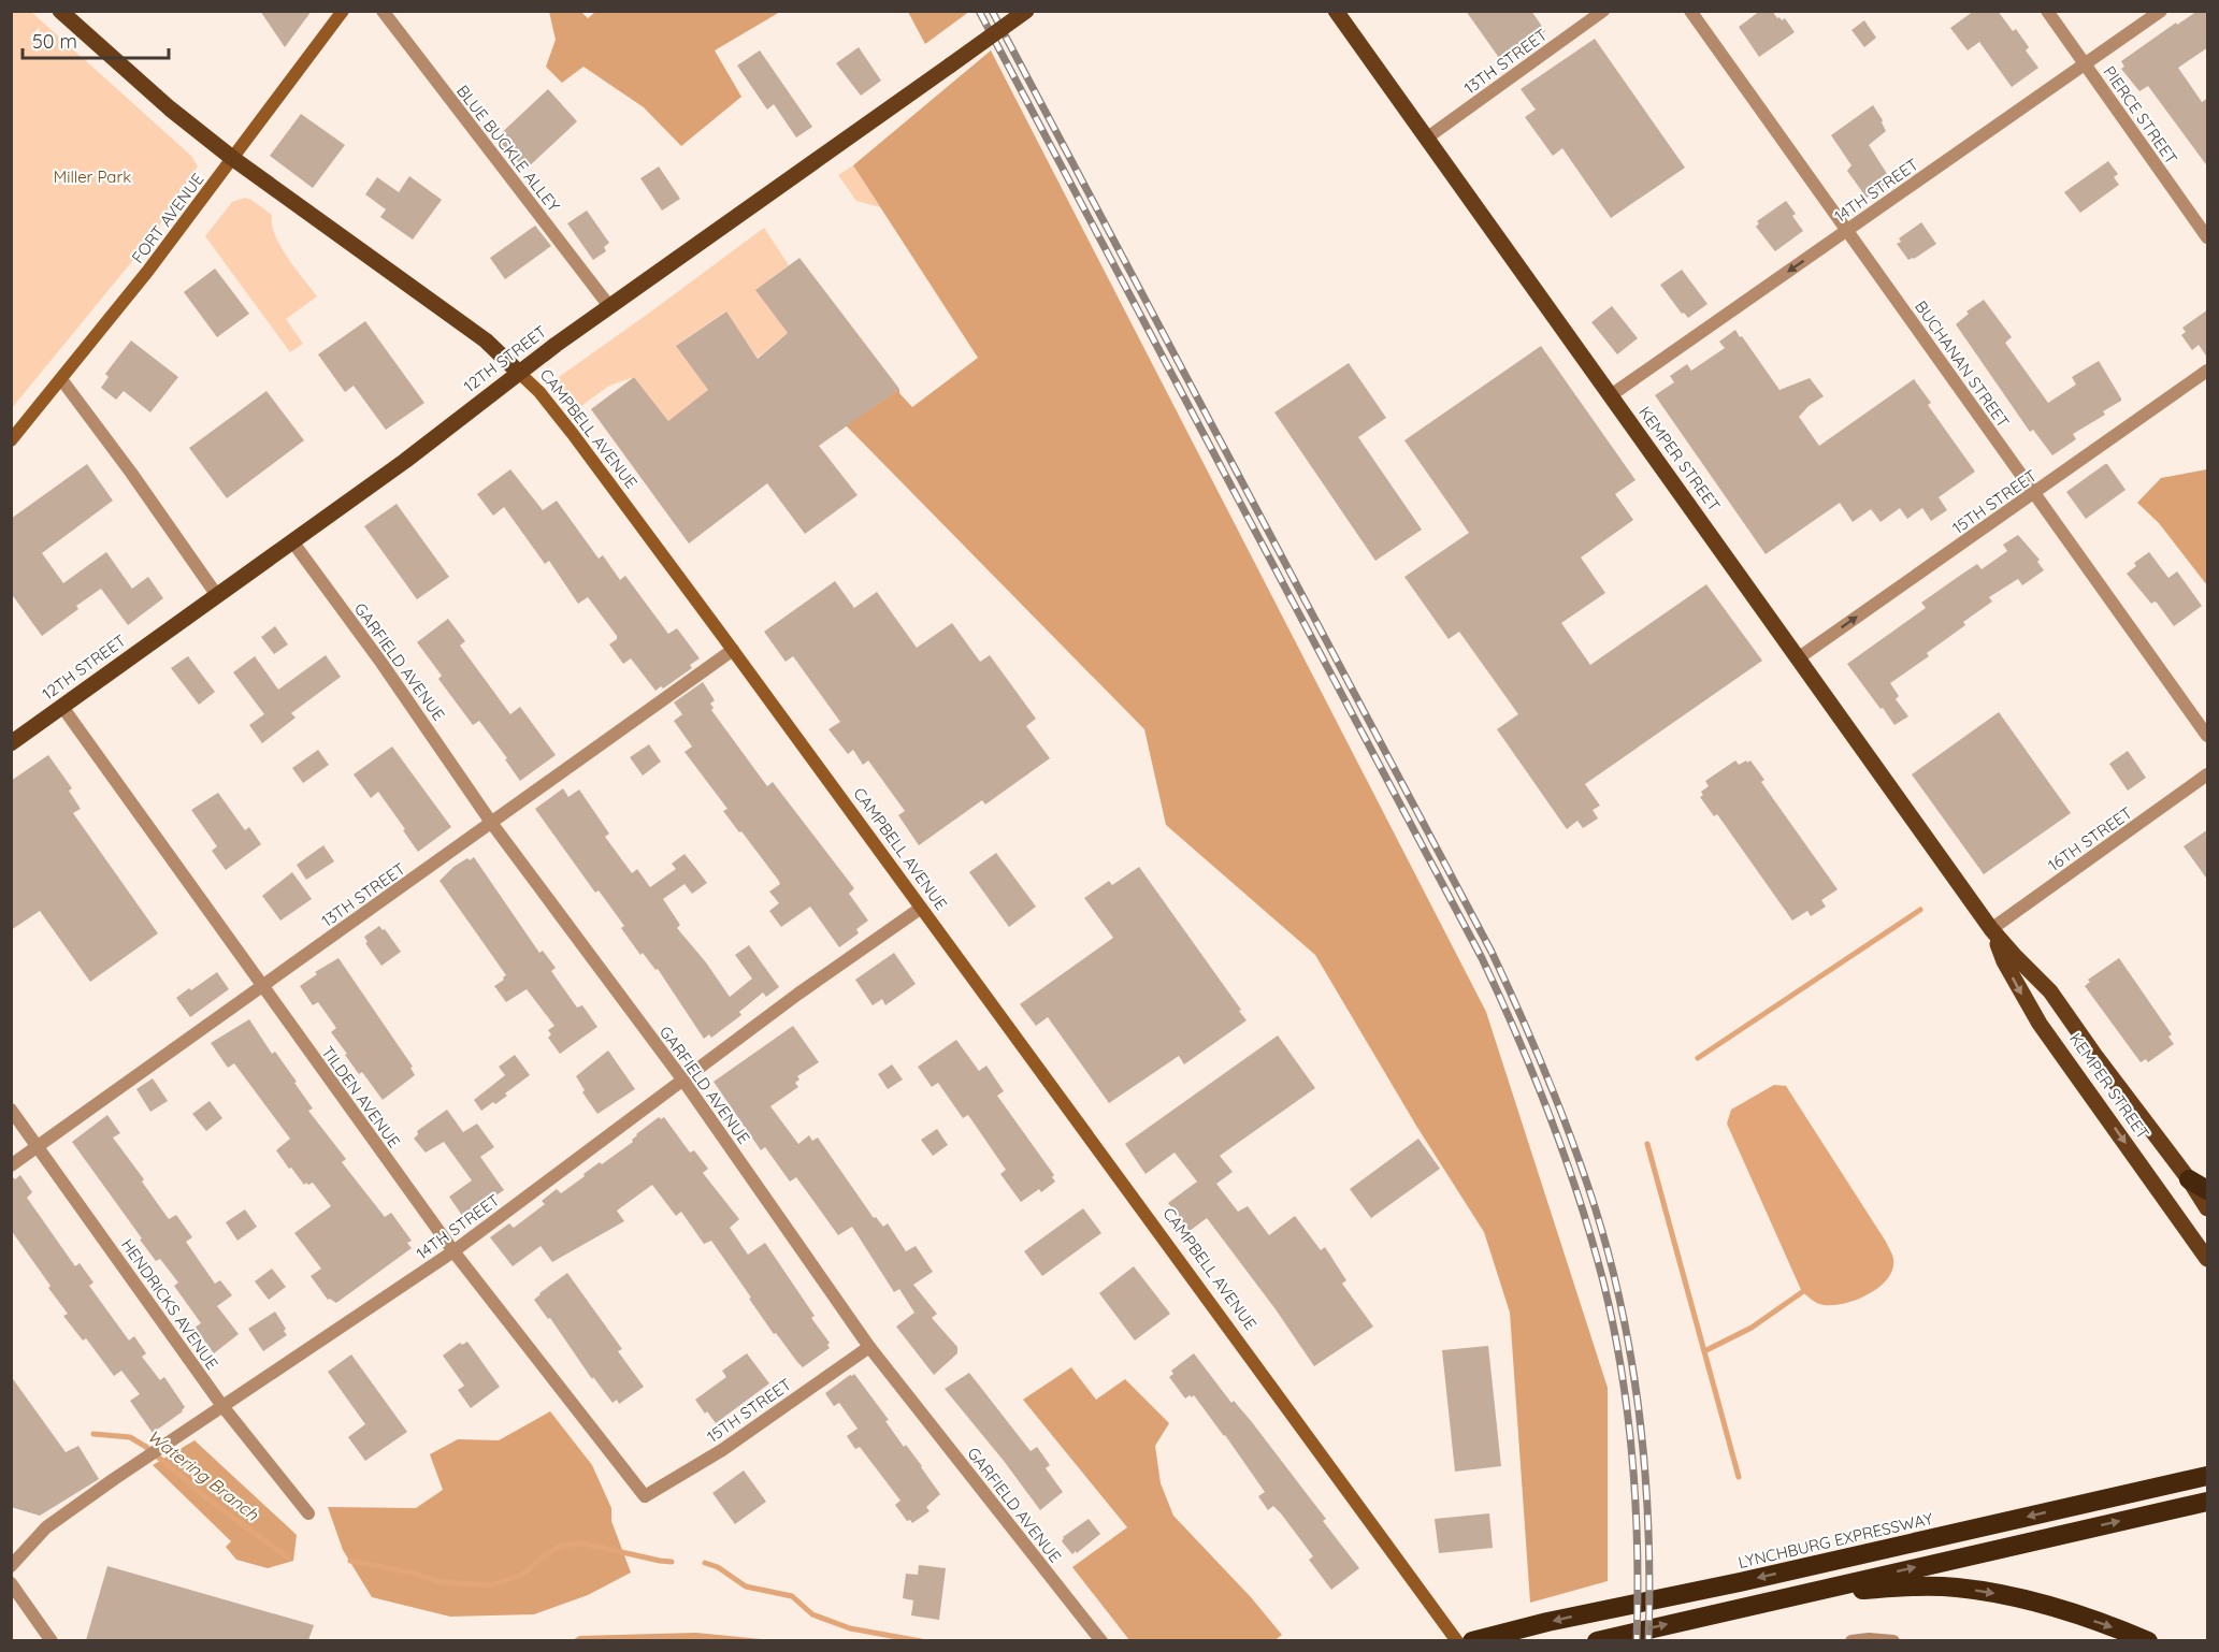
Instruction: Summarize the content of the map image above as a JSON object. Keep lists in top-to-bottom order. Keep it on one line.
{"streets":{"highway":["LYNCHBURG EXPRESSWAY"],"main road":["FORT AVENUE","12TH STREET","CAMPBELL AVENUE","KEMPER STREET"],"street":["13TH STREET","PIERCE STREET","BLUE BUCKLE ALLEY","14TH STREET","BUCHANAN STREET","15TH STREET","GARFIELD AVENUE","16TH STREET","TILDEN AVENUE","HENDRICKS AVENUE"]},"crossings":[["13TH STREET","CAMPBELL AVENUE"],["13TH STREET","KEMPER STREET"],["13TH STREET","GARFIELD AVENUE"],["13TH STREET","TILDEN AVENUE"],["13TH STREET","HENDRICKS AVENUE"],["PIERCE STREET","14TH STREET"],["BLUE BUCKLE ALLEY","12TH STREET"],["14TH STREET","BUCHANAN STREET"],["14TH STREET","CAMPBELL AVENUE"],["14TH STREET","KEMPER STREET"],["14TH STREET","GARFIELD AVENUE"],["14TH STREET","TILDEN AVENUE"],["14TH STREET","HENDRICKS AVENUE"],["FORT AVENUE","CAMPBELL AVENUE"],["12TH STREET","CAMPBELL AVENUE"],["12TH STREET","GARFIELD AVENUE"],["12TH STREET","TILDEN AVENUE"],["BUCHANAN STREET","15TH STREET"],["KEMPER STREET","15TH STREET"],["KEMPER STREET","16TH STREET"],["15TH STREET","GARFIELD AVENUE"],["15TH STREET","TILDEN AVENUE"]],"one_way":["15TH STREET"],"water":["Watering Branch"],"parks":["Miller Park"],"scale_bar":"50 m"}
